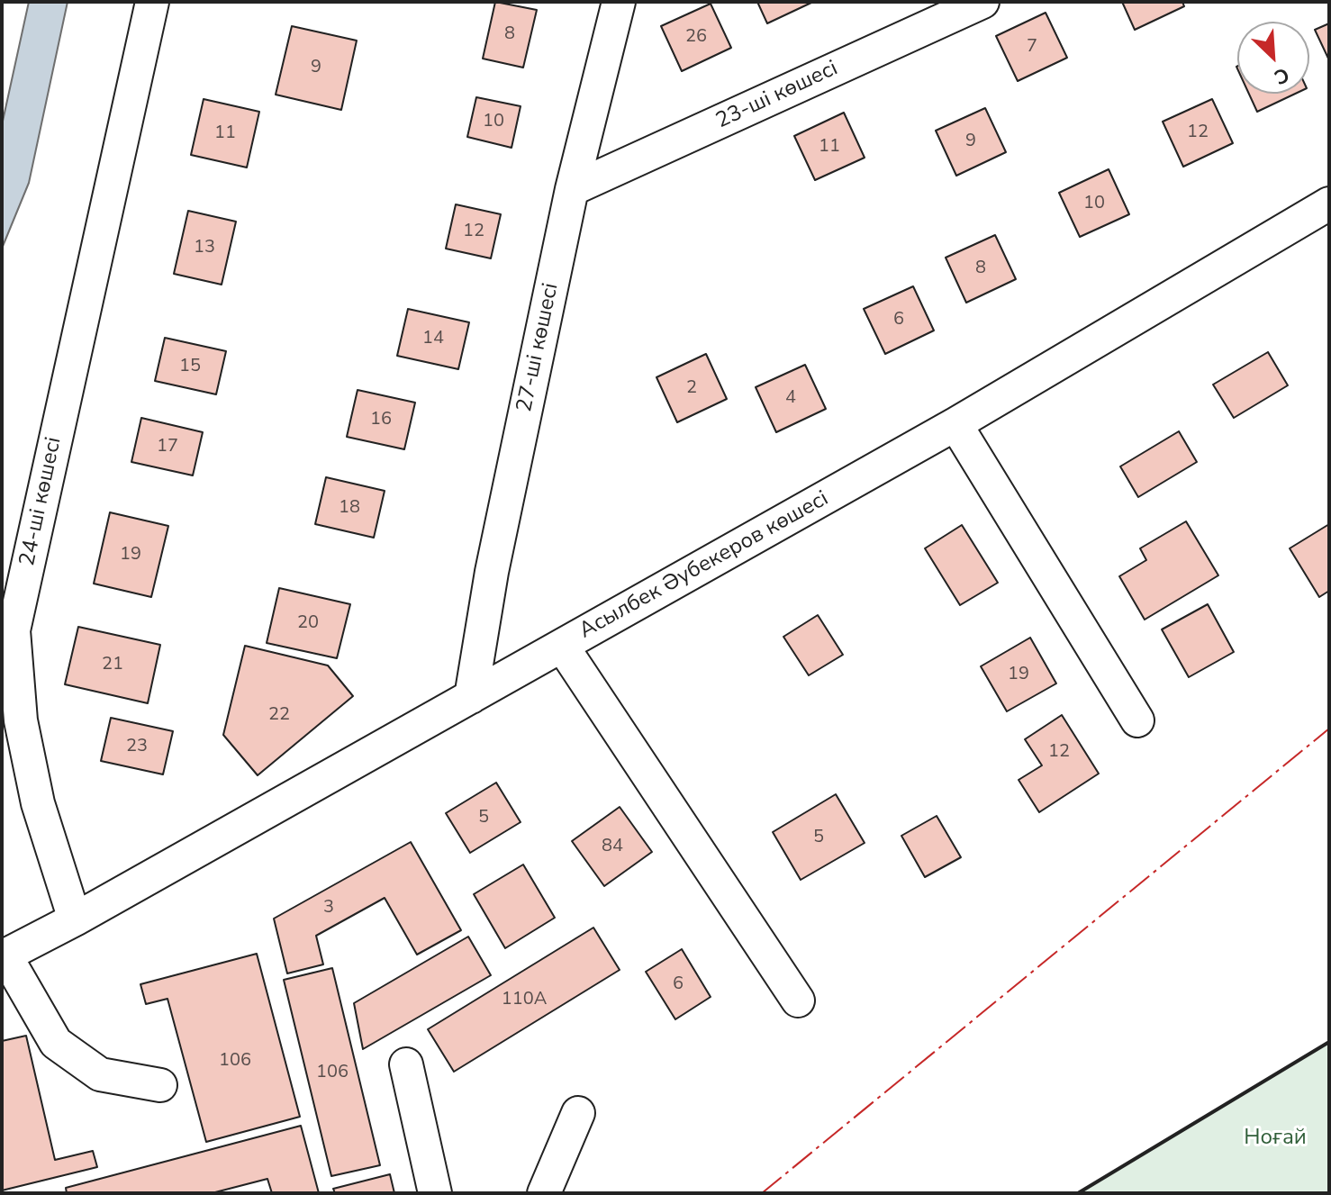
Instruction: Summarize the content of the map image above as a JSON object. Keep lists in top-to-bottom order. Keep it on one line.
{"streets":{"street":["23-ші көшесі","27-ші көшесі","24-ші көшесі","Асылбек Әубекеров көшесі"]},"crossings":[["23-ші көшесі","27-ші көшесі"],["27-ші көшесі","Асылбек Әубекеров көшесі"],["24-ші көшесі","Асылбек Әубекеров көшесі"]],"parks":["Ноғай"],"house_numbers":["8","26","7","9","10","12","11","9","11","10","12","13","8","6","14","15","2","4","16","17","18","19","20","21","19","22","23","12","5","5","84","3","6","110А","106","106"],"north":"bottom right"}
